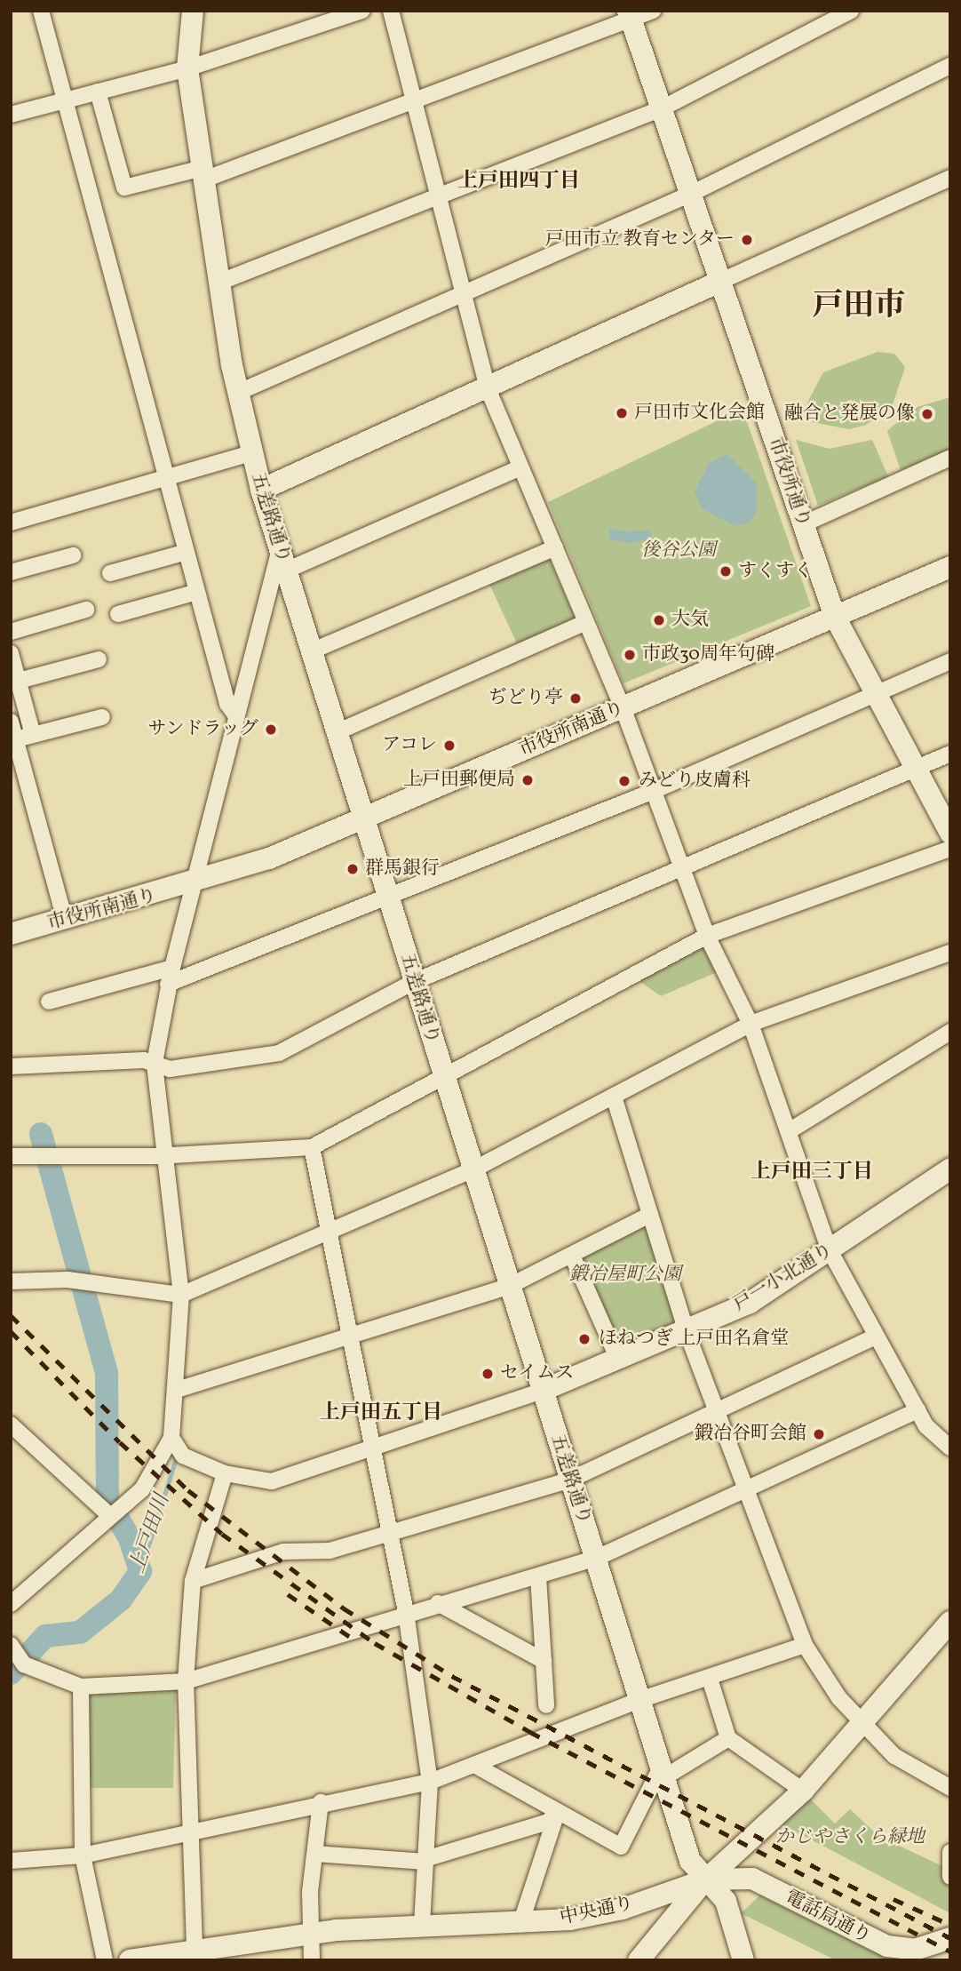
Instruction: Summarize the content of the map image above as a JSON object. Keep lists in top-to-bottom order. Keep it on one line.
{"streets":{"street":["市役所通り","五差路通り","市役所南通り","戸一小北通り","中央通り","電話局通り"]},"crossings":[["市役所通り","市役所南通り"],["五差路通り","市役所南通り"],["五差路通り","戸一小北通り"],["五差路通り","中央通り"],["五差路通り","電話局通り"],["中央通り","電話局通り"]],"districts":["上戸田四丁目","戸田市","上戸田三丁目","上戸田五丁目"],"water":["上戸田川"],"parks":["後谷公園","鍛冶屋町公園","かじやさくら緑地"],"places":["戸田市立 教育センター","戸田市文化会館","融合と発展の像","すくすく","大気","市政30周年句碑","ぢどり亭","サンドラッグ","アコレ","上戸田郵便局","みどり皮膚科","群馬銀行","ほねつぎ 上戸田名倉堂","セイムス","鍛冶谷町会館"]}
